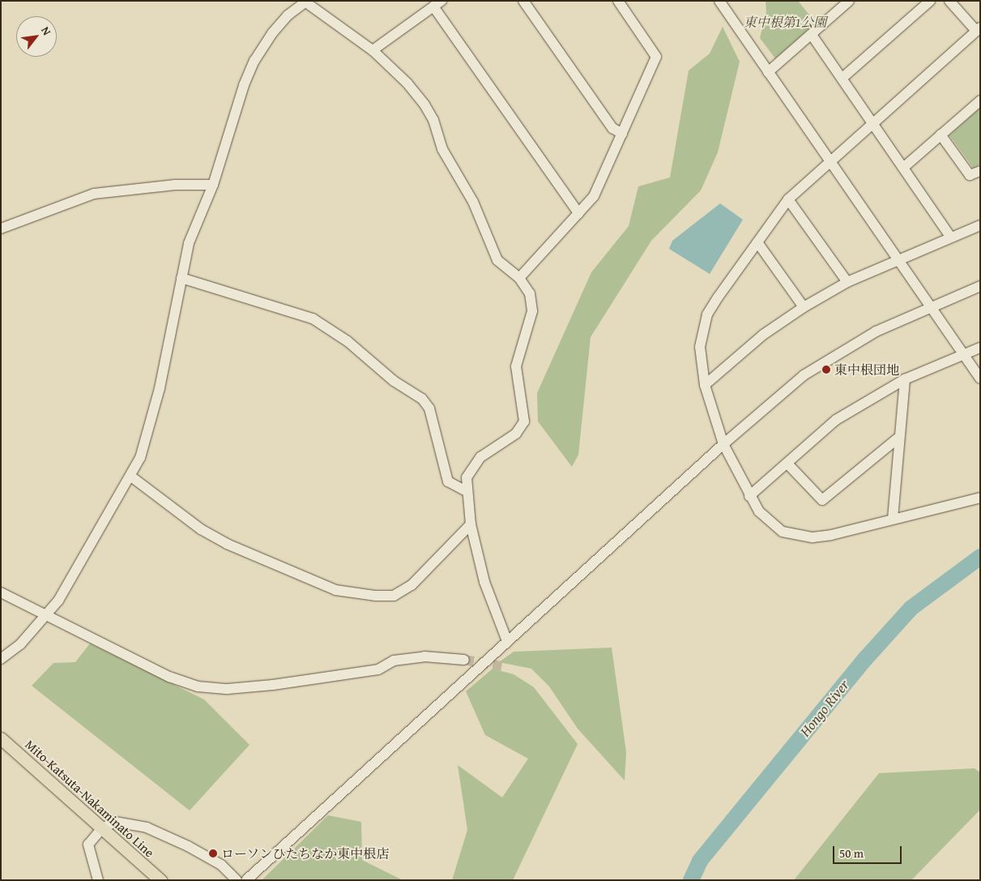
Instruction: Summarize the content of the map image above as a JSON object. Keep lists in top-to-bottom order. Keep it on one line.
{"streets":{"main road":["Mito-Katsuta-Nakaminato Line"]},"water":["Hongo River"],"parks":["東中根第1公園"],"places":["東中根団地","ローソンひたちなか東中根店"],"scale_bar":"50 m","north":"top right"}
